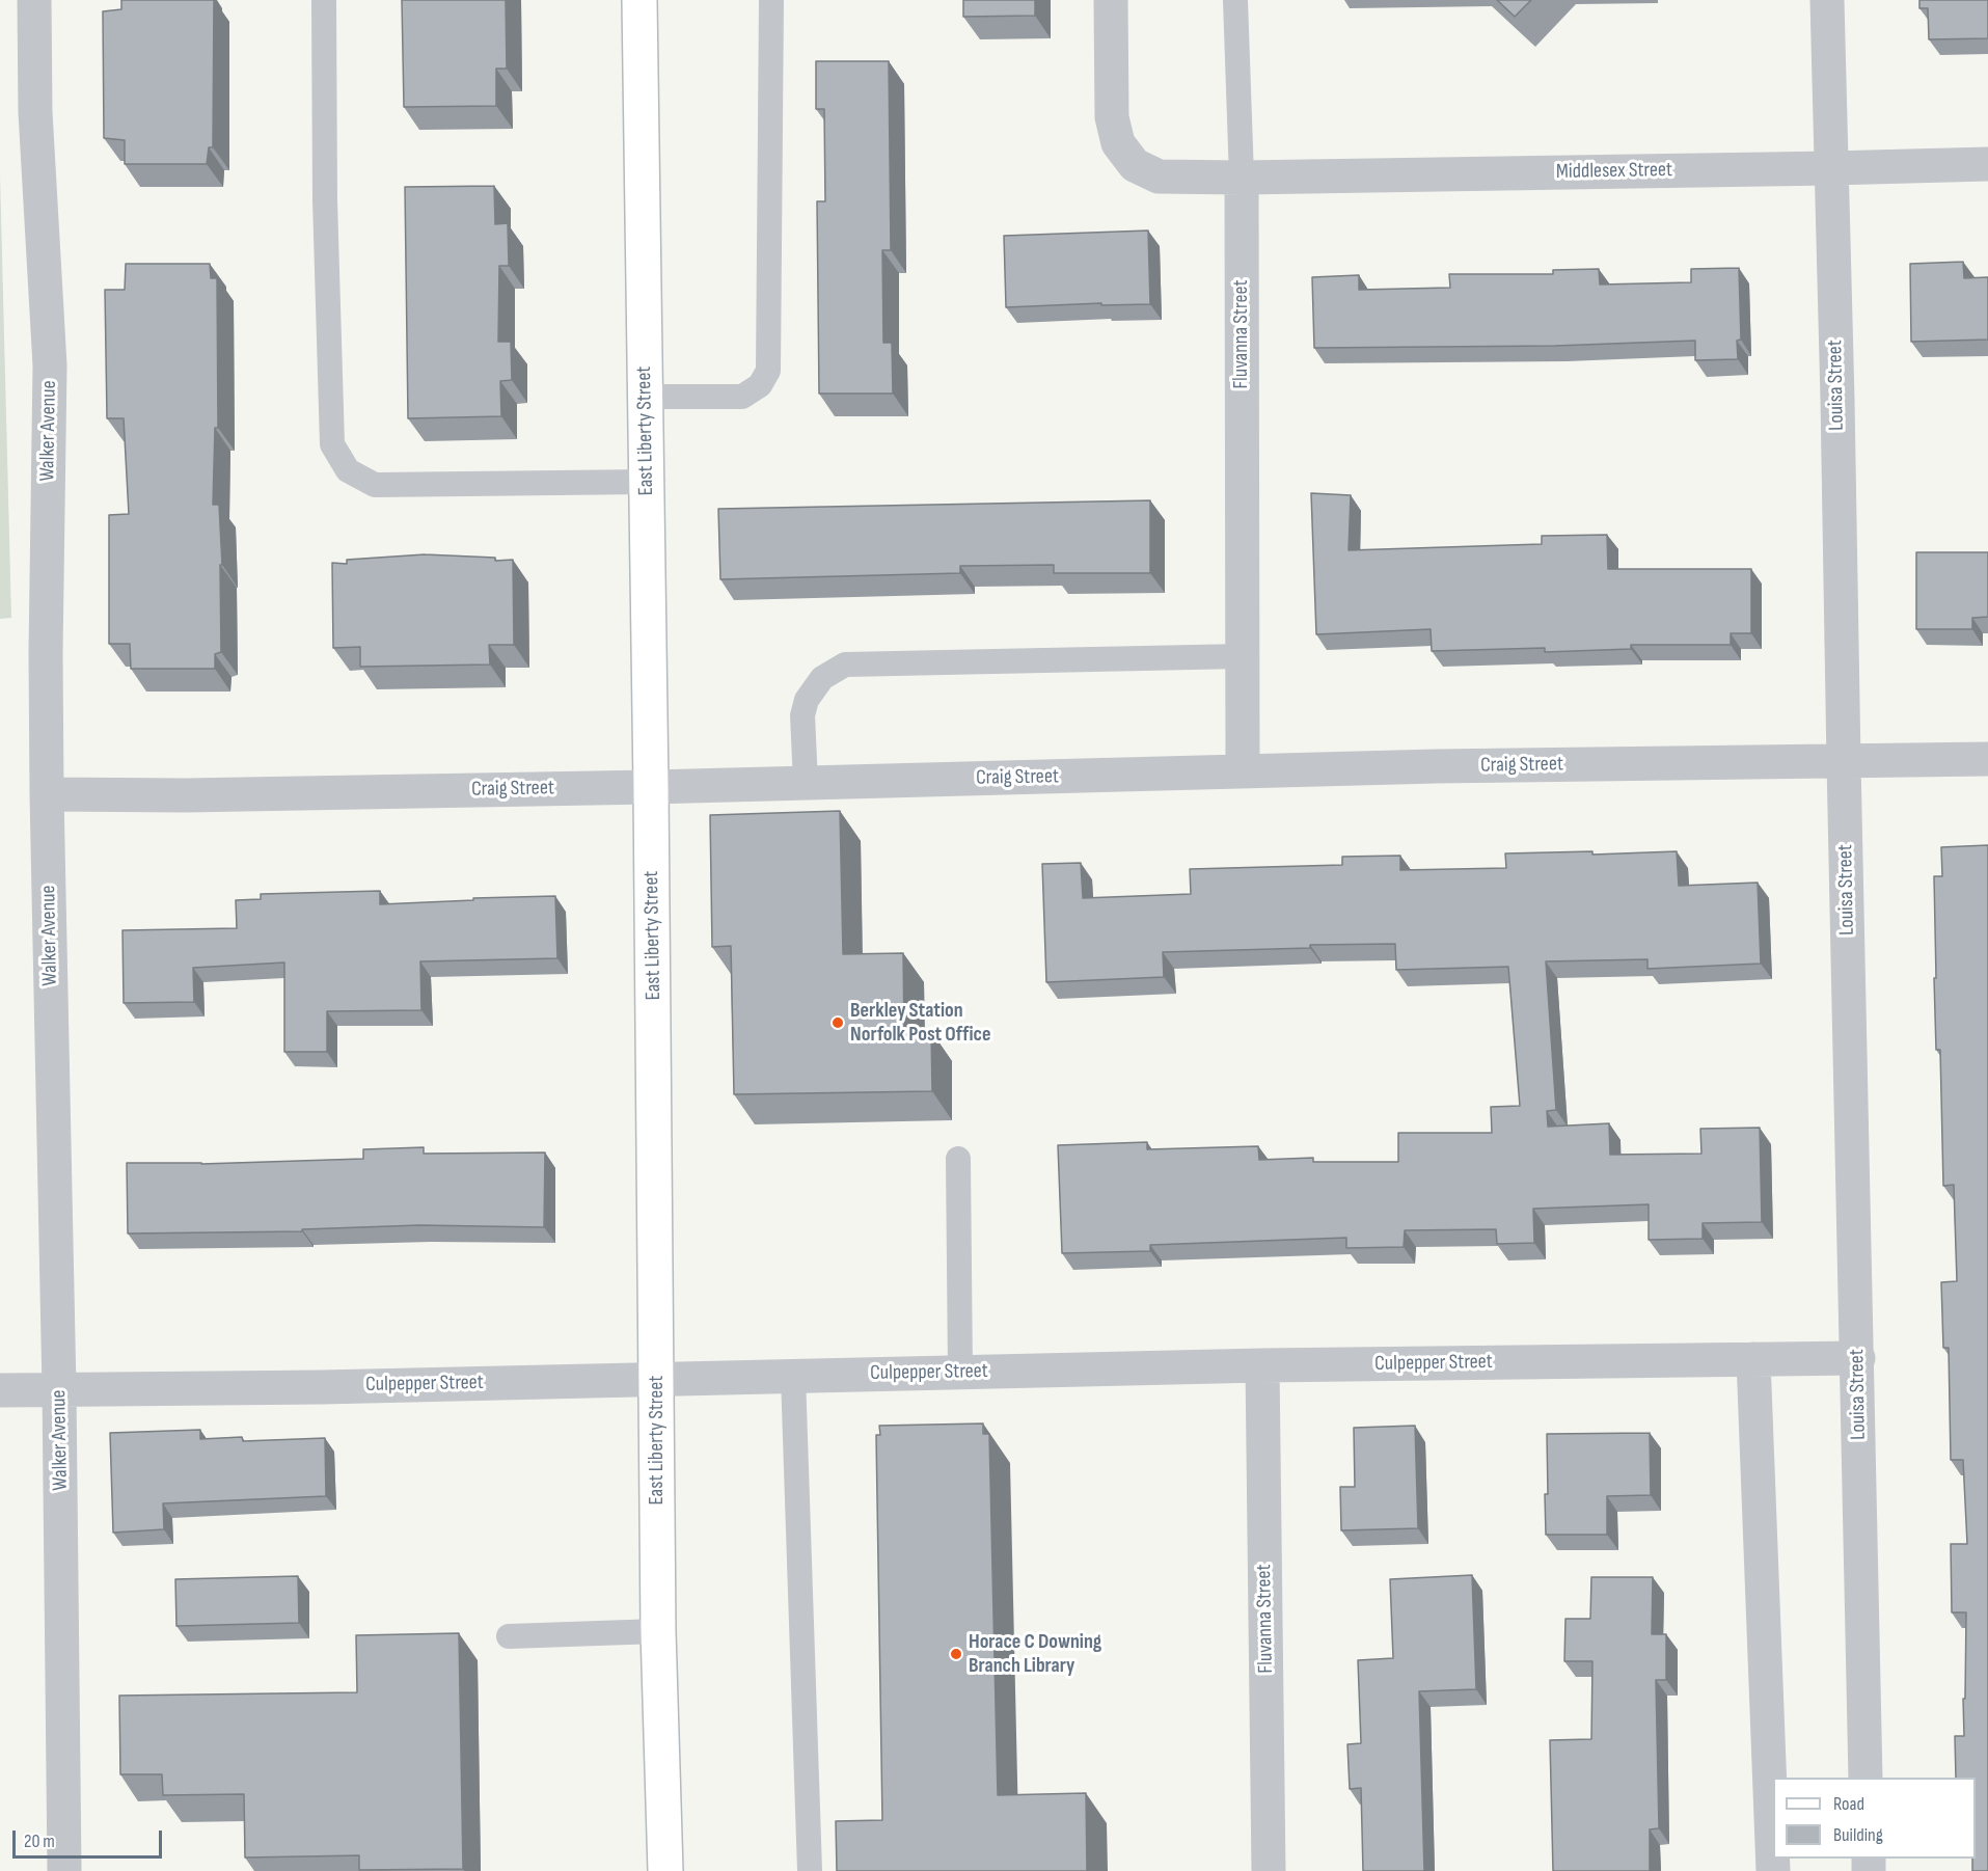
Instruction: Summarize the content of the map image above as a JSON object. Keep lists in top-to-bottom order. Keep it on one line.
{"streets":{"main road":["East Liberty Street"],"street":["Middlesex Street","Fluvanna Street","Louisa Street","Walker Avenue","Craig Street","Culpepper Street"]},"crossings":[["Middlesex Street","Fluvanna Street"],["Middlesex Street","Louisa Street"],["Fluvanna Street","Craig Street"],["Fluvanna Street","Culpepper Street"],["Louisa Street","Craig Street"],["Louisa Street","Culpepper Street"],["Walker Avenue","Craig Street"],["Walker Avenue","Culpepper Street"],["East Liberty Street","Craig Street"],["East Liberty Street","Culpepper Street"]],"places":["Berkley Station Norfolk Post Office","Horace C Downing Branch Library"],"legend":["Road","Building"],"scale_bar":"20 m"}
